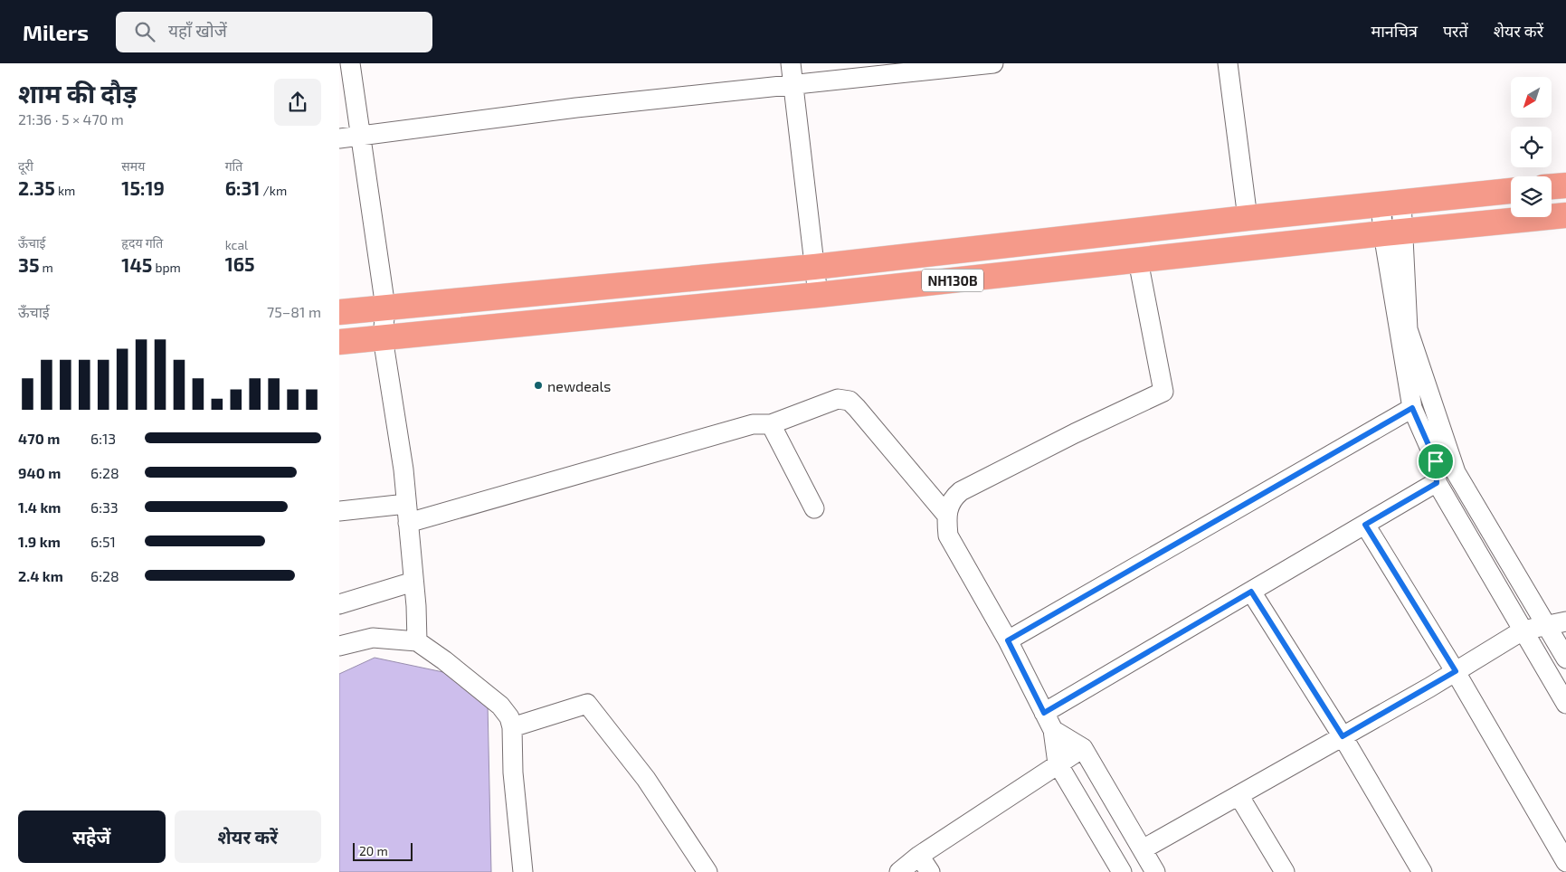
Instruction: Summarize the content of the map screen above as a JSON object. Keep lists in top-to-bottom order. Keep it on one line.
{"streets":{"highway":["NH130B"]},"places":["newdeals"],"scale_bar":"20 m","north":"bottom left","page":{"header":"Milers","search":"यहाँ खोजें","nav":["मानचित्र","परतें","शेयर करें"],"heading":["शाम की दौड़","21:36 · 5 × 470 m"],"stats":[["दूरी","2.35 km"],["समय","15:19"],["गति","6:31 /km"],["ऊँचाई","35 m"],["हृदय गति","145 bpm"],["kcal","165"]],"chart":["ऊँचाई","75–81 m"],"list":[{"name":"470 m","note":"6:13"},{"name":"940 m","note":"6:28"},{"name":"1.4 km","note":"6:33"},{"name":"1.9 km","note":"6:51"},{"name":"2.4 km","note":"6:28"}],"buttons":["सहेजें","शेयर करें"],"scale":"20 m"}}
